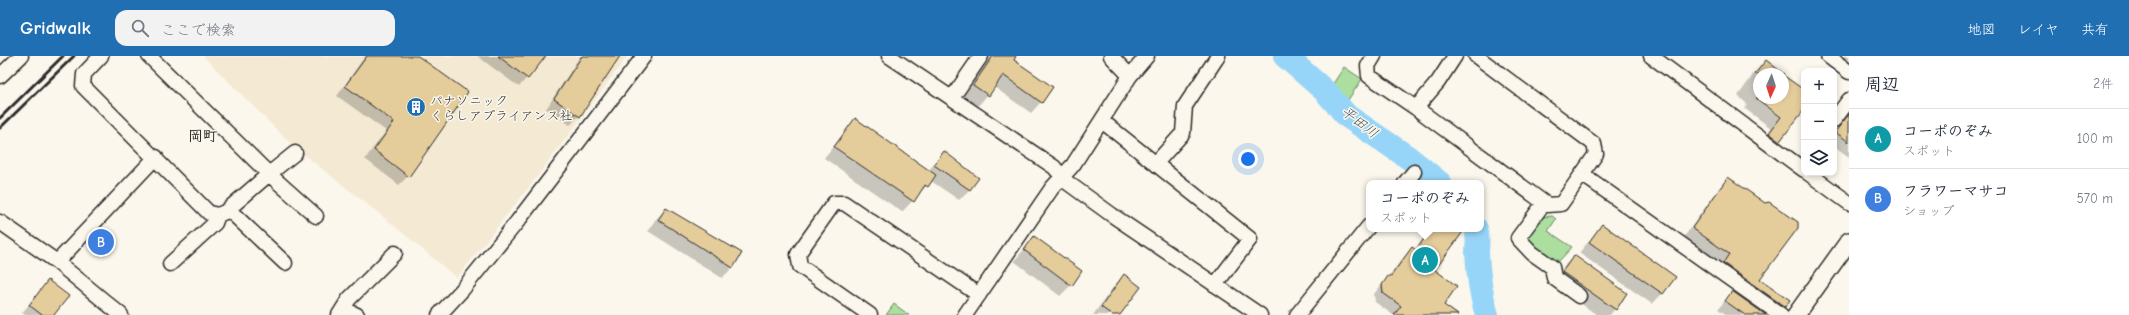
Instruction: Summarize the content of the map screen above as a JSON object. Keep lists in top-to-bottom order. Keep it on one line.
{"districts":["岡町"],"water":["平田川"],"places":{"building":["パナソニック くらしアプライアンス社"]},"north":"bottom","page":{"header":"Gridwalk","search":"ここで検索","nav":["地図","レイヤ","共有"],"heading":["周辺","2件"],"map_buttons":["+","−"],"list":[{"mark":"A","name":"コーポのぞみ","note":"スポット","value":"100 m"},{"mark":"B","name":"フラワーマサコ","note":"ショップ","value":"570 m"}],"popup":["コーポのぞみ","スポット"],"pins":["B","A"]}}
